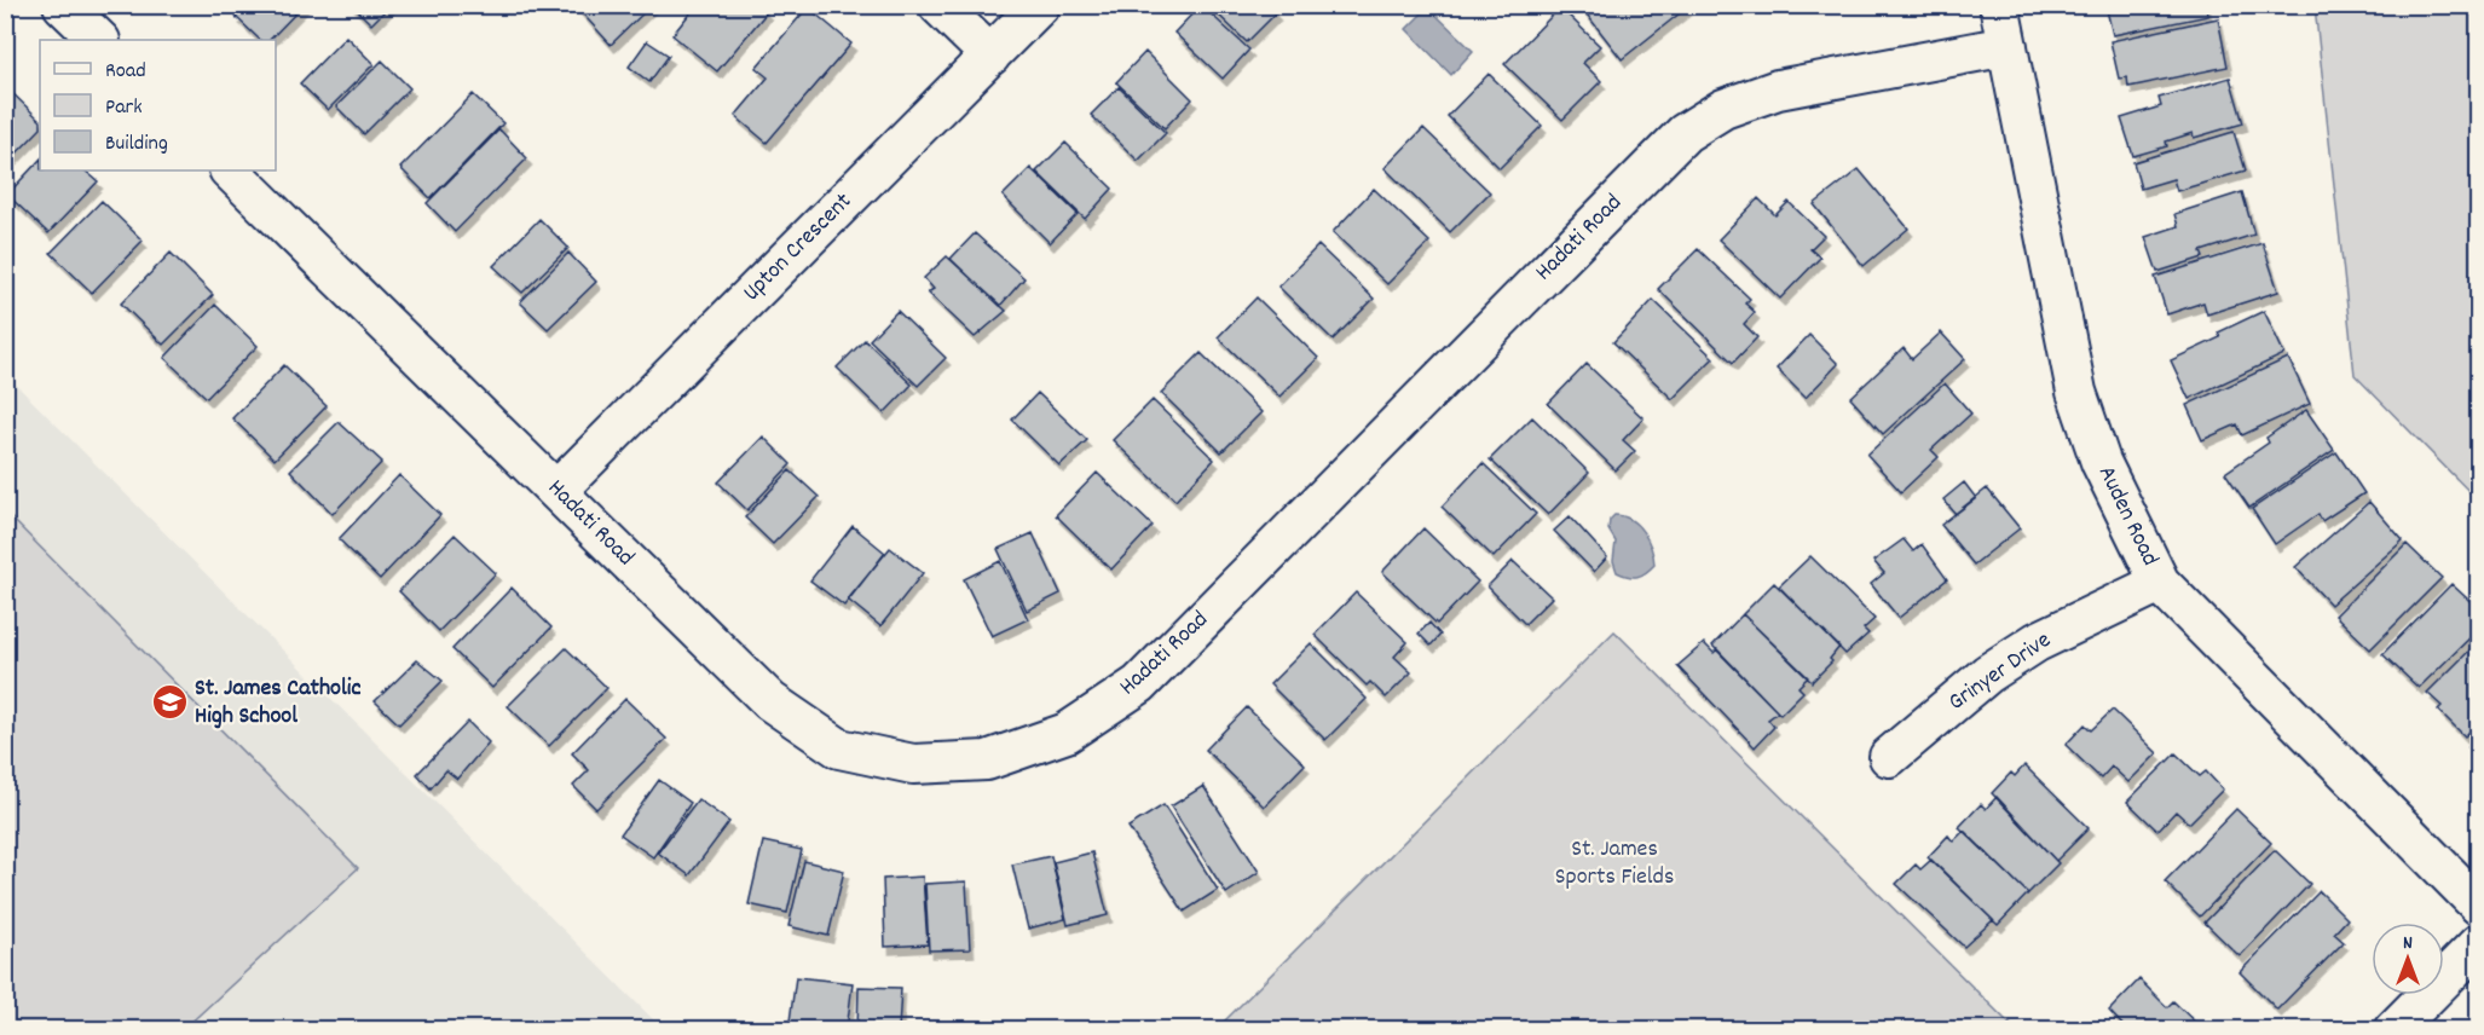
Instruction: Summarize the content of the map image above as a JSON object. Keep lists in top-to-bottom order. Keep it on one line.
{"streets":{"street":["Hadati Road","Upton Crescent","Auden Road","Grinyer Drive"]},"crossings":[["Hadati Road","Upton Crescent"],["Hadati Road","Auden Road"],["Auden Road","Grinyer Drive"]],"parks":["St. James Sports Fields"],"places":{"school or university":["St. James Catholic High School"]},"legend":["Road","Park","Building"],"north":"top"}
